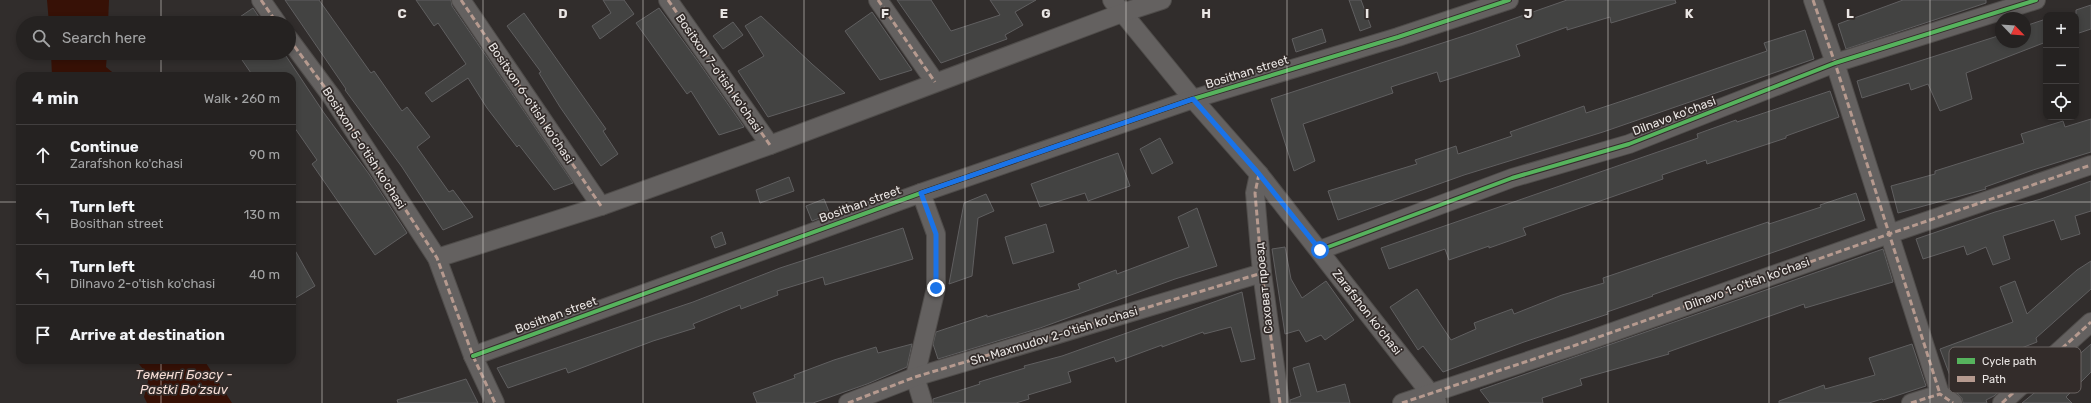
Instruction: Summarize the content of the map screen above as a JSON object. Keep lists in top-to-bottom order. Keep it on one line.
{"streets":{"street":["Bosithan street","Bositxon 7-o'tish ko'chasi","Bositxon 6-o'tish ko'chasi","Dilnavo ko'chasi","Bositxon 5-o'tish ko'chasi","Dilnavo 1-o'tish ko'chasi","Саховат проезд","Zarafshon ko'chasi","Sh. Maxmudov 2-o'tish ko'chasi"]},"crossings":[["Bosithan street","Zarafshon ko'chasi"],["Dilnavo ko'chasi","Zarafshon ko'chasi"],["Dilnavo 1-o'tish ko'chasi","Zarafshon ko'chasi"],["Саховат проезд","Zarafshon ko'chasi"],["Саховат проезд","Sh. Maxmudov 2-o'tish ko'chasi"]],"water":["Төменгі Бозсу - Pastki Boʻzsuv"],"legend":["Cycle path","Path"],"north":"bottom right","page":{"map_buttons":["+","−"],"search":"Search here","heading":["4 min","Walk · 260 m"],"list":[["Continue","Zarafshon ko'chasi","90 m"],["Turn left","Bosithan street","130 m"],["Turn left","Dilnavo 2-o'tish ko'chasi","40 m"],"Arrive at destination"]},"grid":{"columns":["C","D","E","F","G","H","I","J","K","L"]}}
